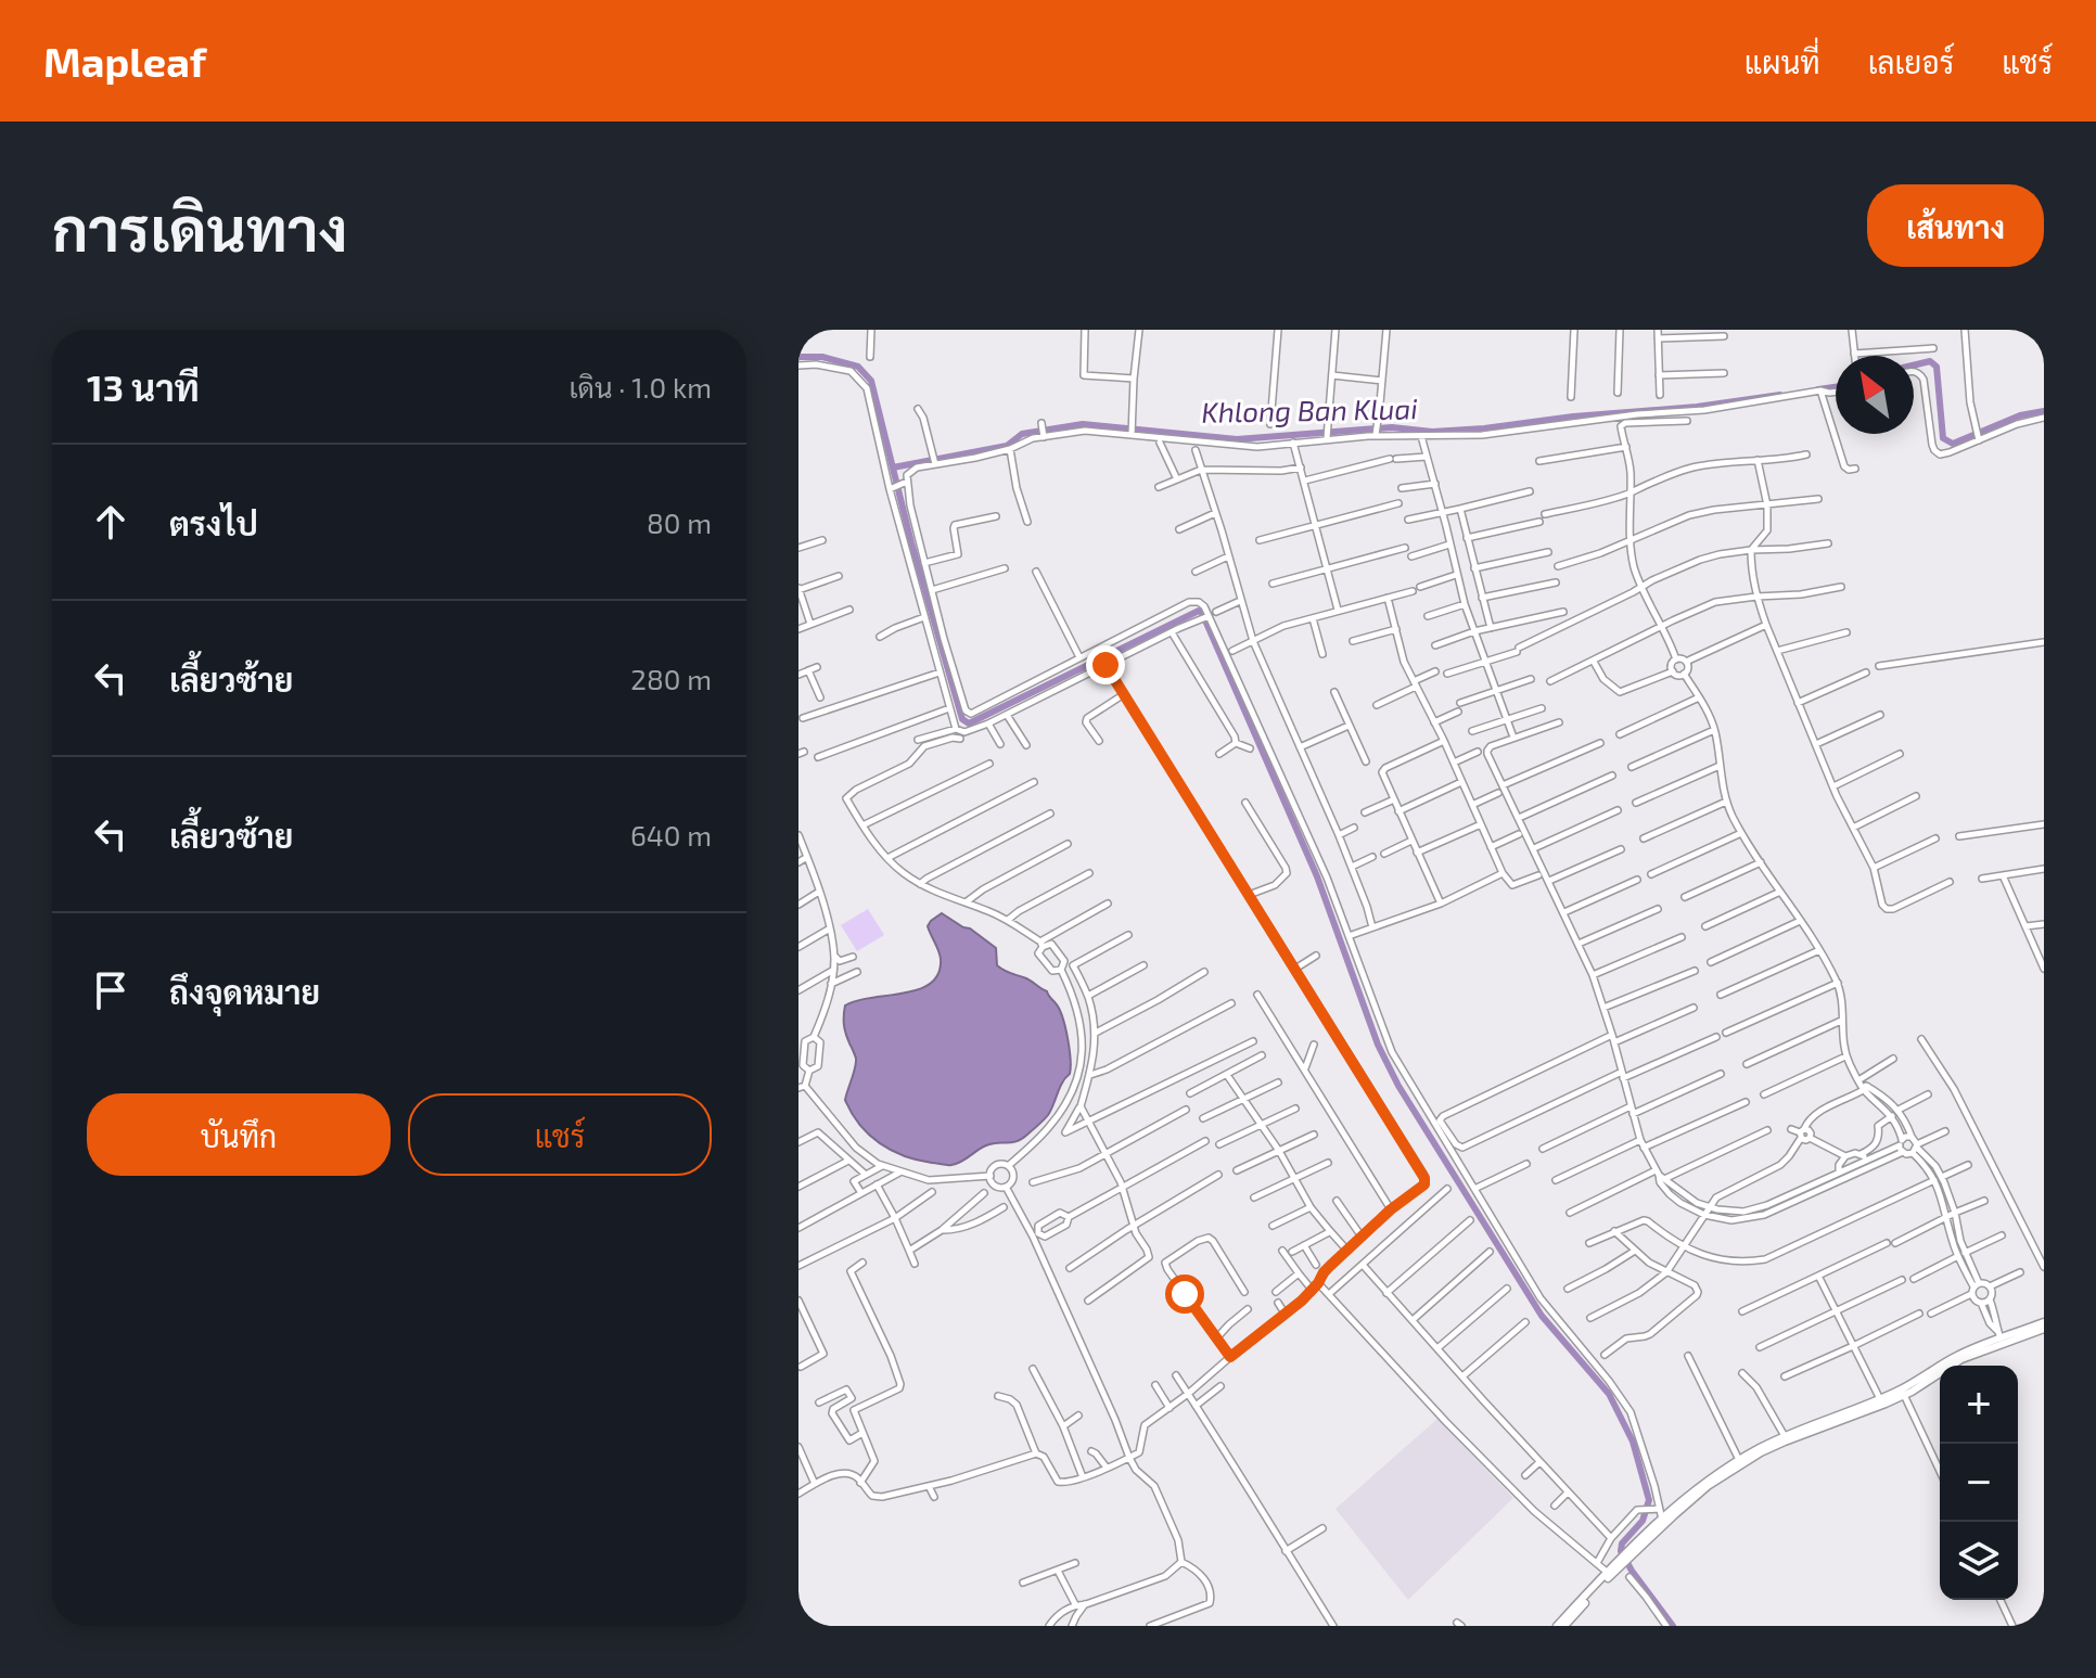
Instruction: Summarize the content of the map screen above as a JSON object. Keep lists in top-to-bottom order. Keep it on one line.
{"water":["Khlong Ban Kluai"],"north":"top left","page":{"header":"Mapleaf","nav":["แผนที่","เลเยอร์","แชร์"],"buttons":["เส้นทาง",["บันทึก","แชร์"]],"title":"การเดินทาง","heading":["13 นาที","เดิน · 1.0 km"],"list":[["ตรงไป","80 m"],["เลี้ยวซ้าย","280 m"],["เลี้ยวซ้าย","640 m"],"ถึงจุดหมาย"],"map_buttons":["+","−"]}}
